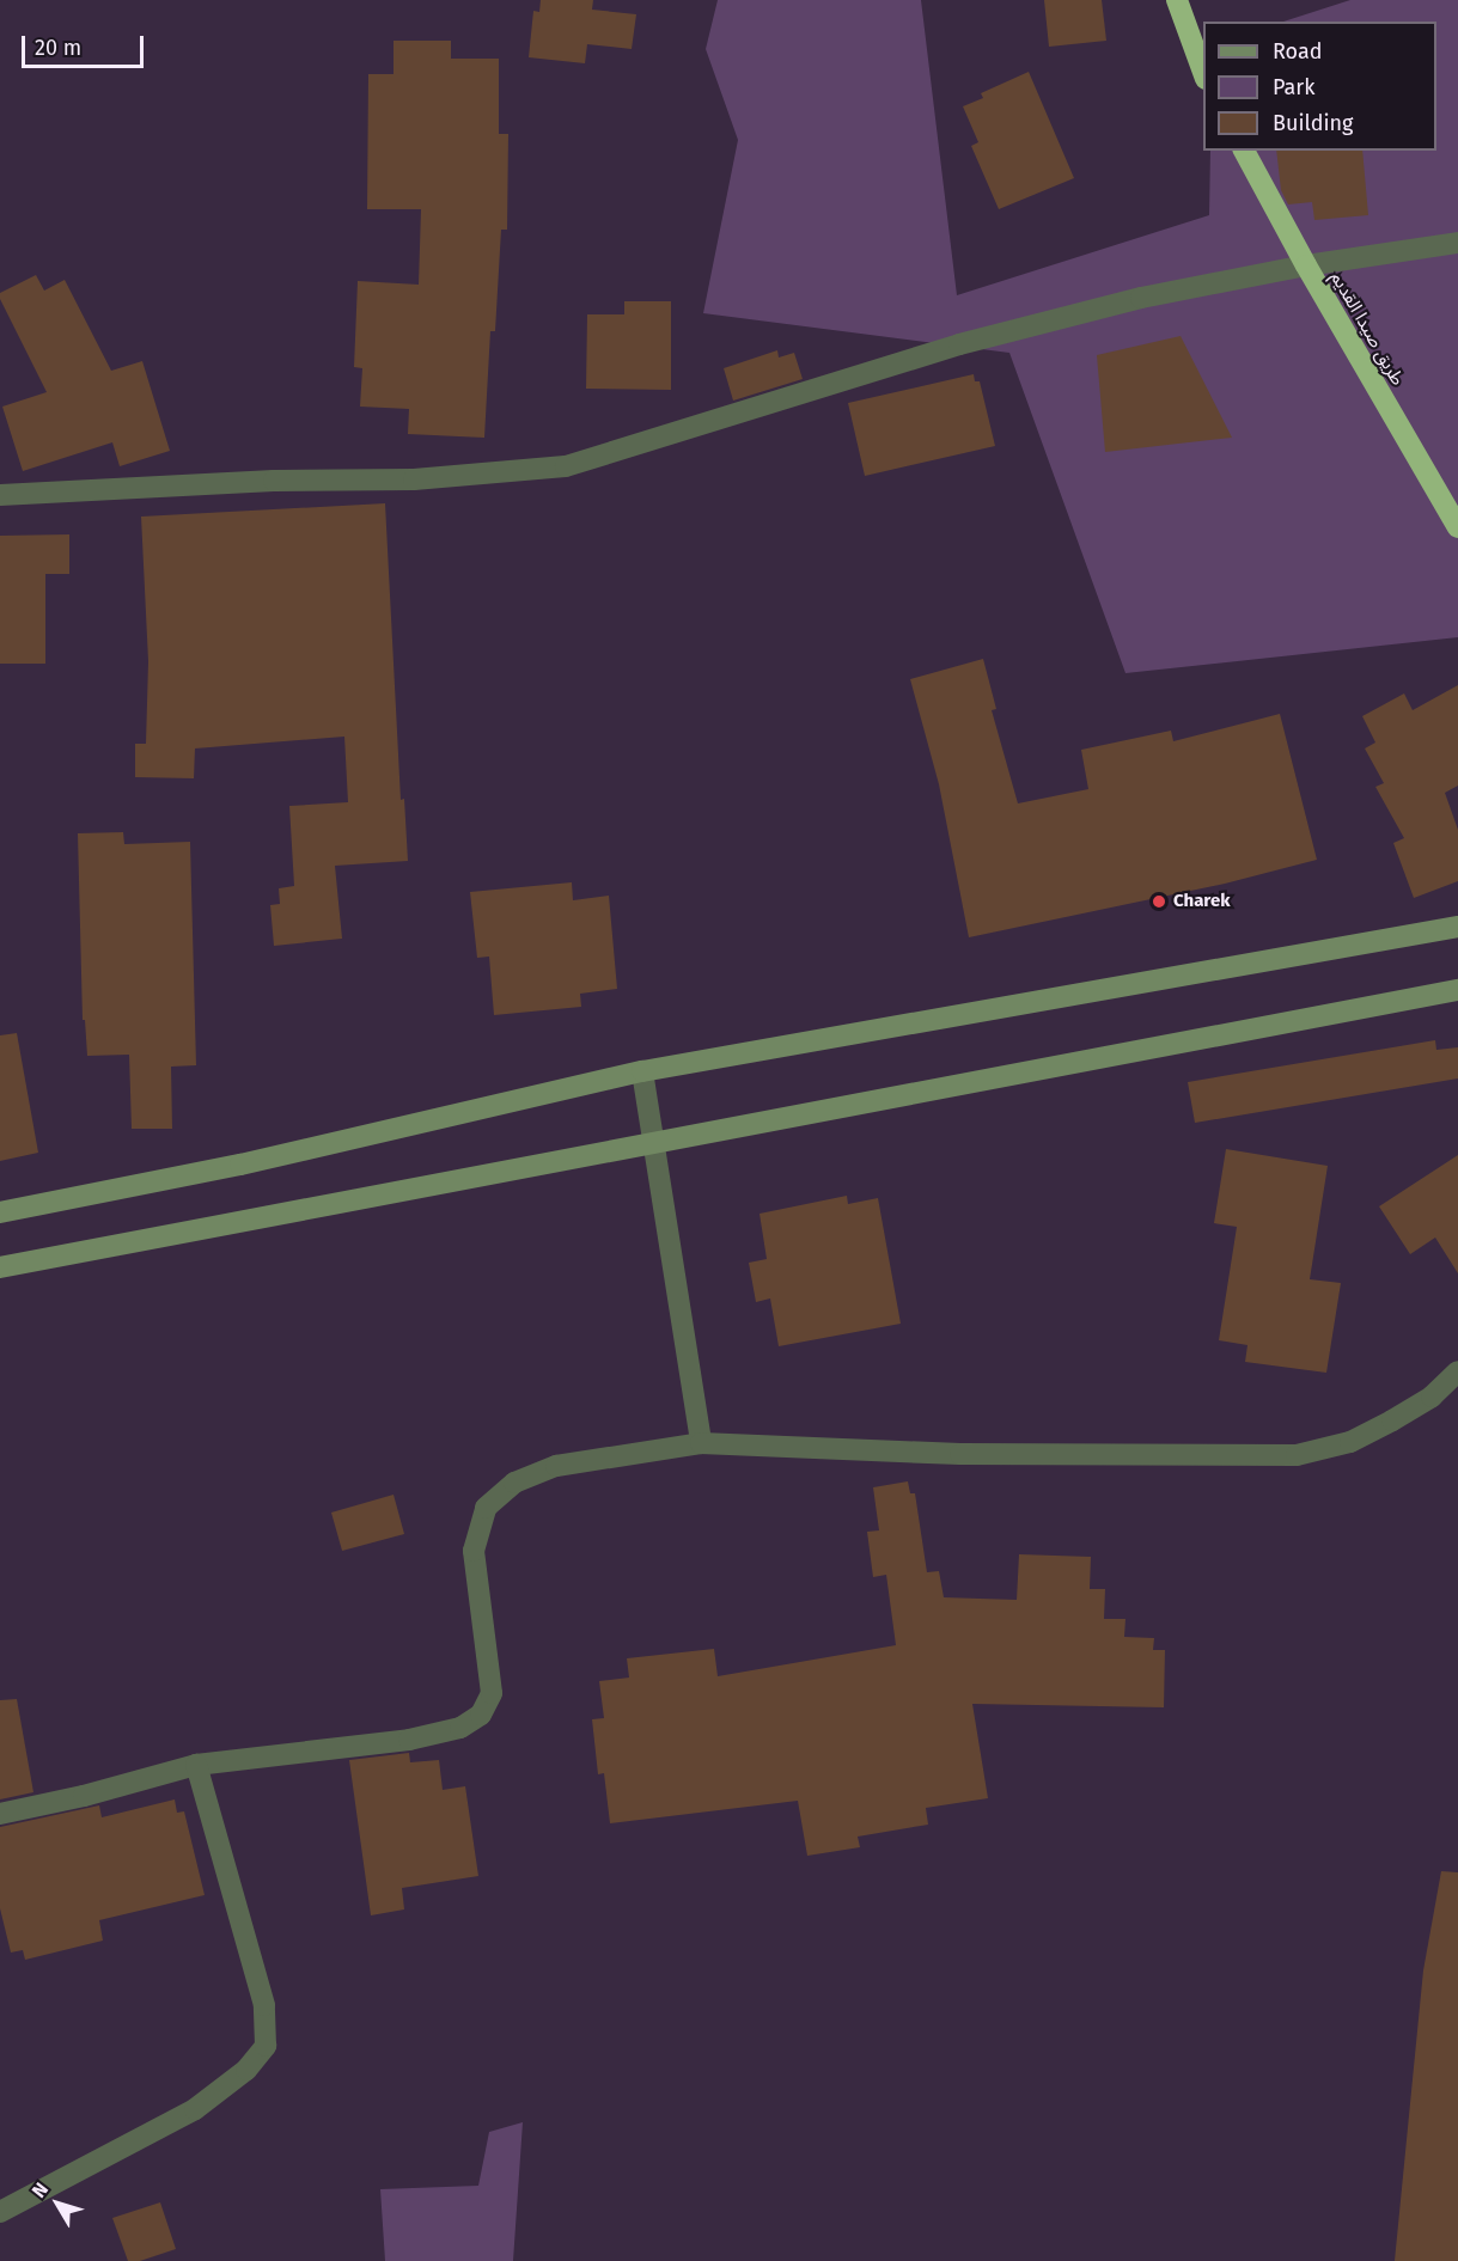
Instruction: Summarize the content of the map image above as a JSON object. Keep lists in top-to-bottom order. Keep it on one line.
{"streets":{"highway":["طريق صيدا القديم"]},"places":["Charek"],"legend":["Road","Park","Building"],"scale_bar":"20 m","north":"top left"}
